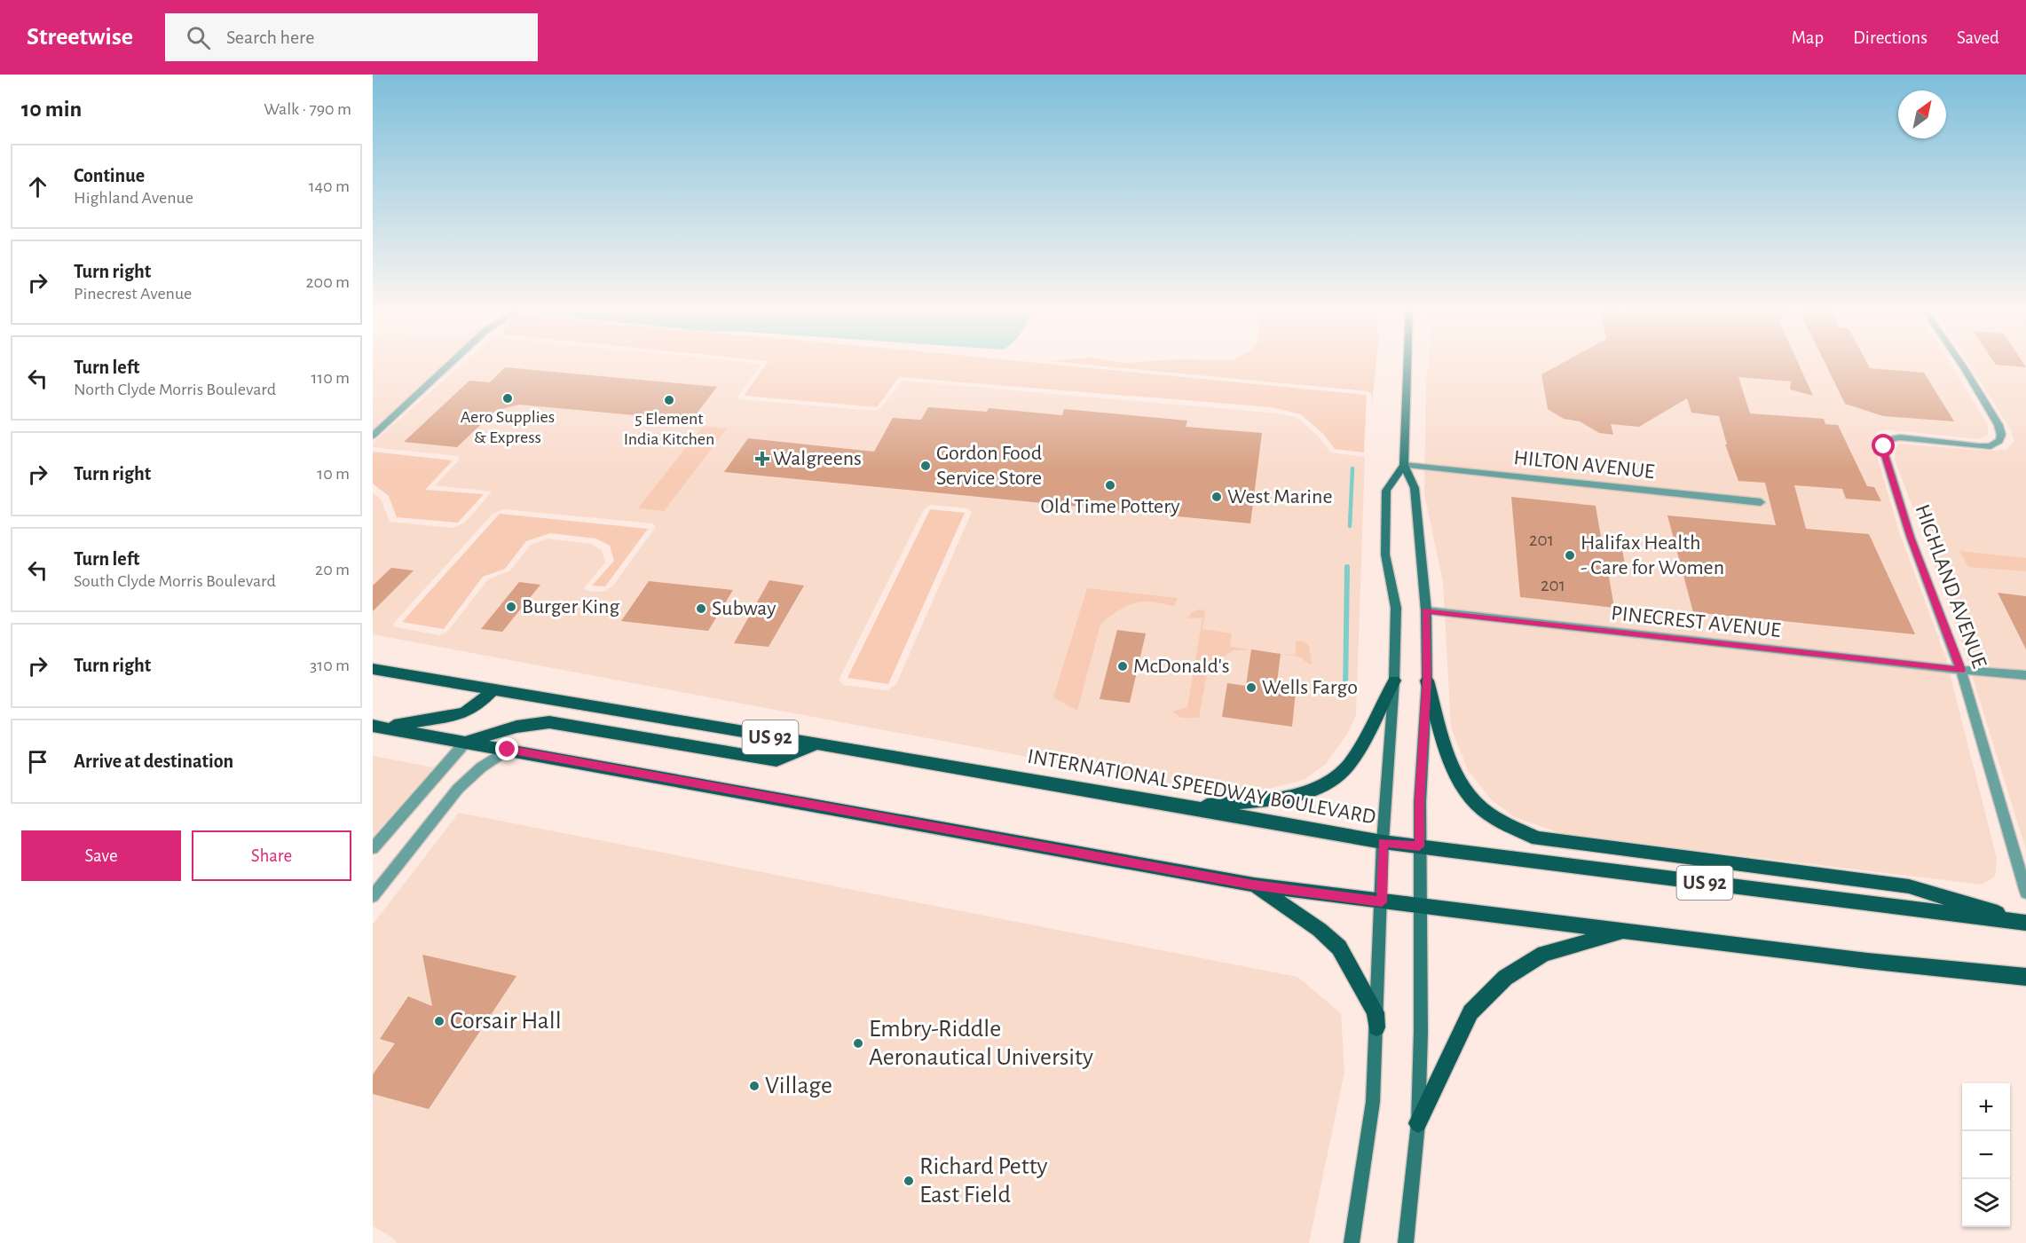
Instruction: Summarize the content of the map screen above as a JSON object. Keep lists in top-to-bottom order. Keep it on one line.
{"streets":{"main road":["US 92","INTERNATIONAL SPEEDWAY BOULEVARD"],"street":["HILTON AVENUE","HIGHLAND AVENUE","PINECREST AVENUE"]},"crossings":[["HIGHLAND AVENUE","PINECREST AVENUE"]],"places":{"other":["Aero Supplies & Express","5 Element India Kitchen","Gordon Food Service Store","Old Time Pottery","West Marine","Halifax Health - Care for Women","Burger King","Subway","McDonald's","Wells Fargo","Corsair Hall","Embry-Riddle Aeronautical University","Village","Richard Petty East Field"],"health":["Walgreens"]},"house_numbers":["201","201"],"north":"top right","page":{"header":"Streetwise","search":"Search here","nav":["Map","Directions","Saved"],"heading":["10 min","Walk · 790 m"],"list":[["Continue","Highland Avenue","140 m"],["Turn right","Pinecrest Avenue","200 m"],["Turn left","North Clyde Morris Boulevard","110 m"],["Turn right","10 m"],["Turn left","South Clyde Morris Boulevard","20 m"],["Turn right","310 m"],"Arrive at destination"],"buttons":["Save","Share"],"map_buttons":["+","−"]}}
